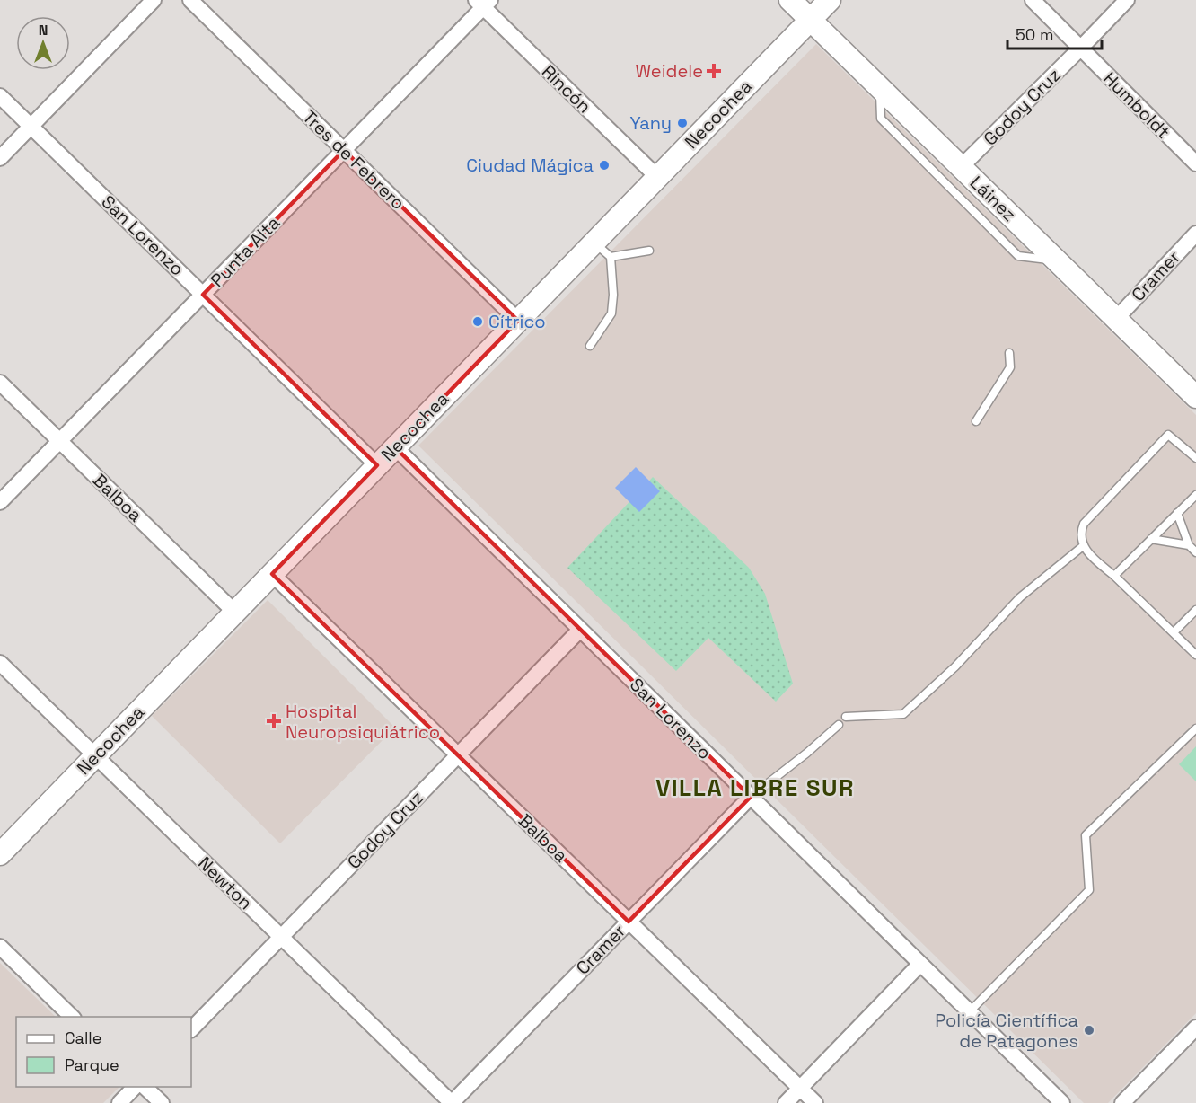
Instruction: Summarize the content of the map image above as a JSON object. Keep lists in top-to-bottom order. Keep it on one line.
{"streets":{"main road":["Necochea","Láinez"],"street":["Rincón","Humboldt","Godoy Cruz","Tres de Febrero","San Lorenzo","Punta Alta","Cramer","Balboa","Newton"]},"crossings":[["Rincón","Necochea"],["Rincón","Punta Alta"],["Humboldt","Godoy Cruz"],["Godoy Cruz","Láinez"],["Godoy Cruz","San Lorenzo"],["Godoy Cruz","Balboa"],["Godoy Cruz","Newton"],["Necochea","Tres de Febrero"],["Necochea","Láinez"],["Necochea","San Lorenzo"],["Necochea","Balboa"],["Necochea","Newton"],["Tres de Febrero","Punta Alta"],["Láinez","Cramer"],["San Lorenzo","Punta Alta"],["San Lorenzo","Cramer"],["Punta Alta","Balboa"],["Cramer","Balboa"],["Cramer","Newton"]],"districts":["VILLA LIBRE SUR"],"places":{"health":["Weidele","Hospital Neuropsiquiátrico"],"other":["Yany","Ciudad Mágica","Cítrico","Policía Científica de Patagones"]},"legend":["Calle","Parque"],"scale_bar":"50 m","north":"top"}
